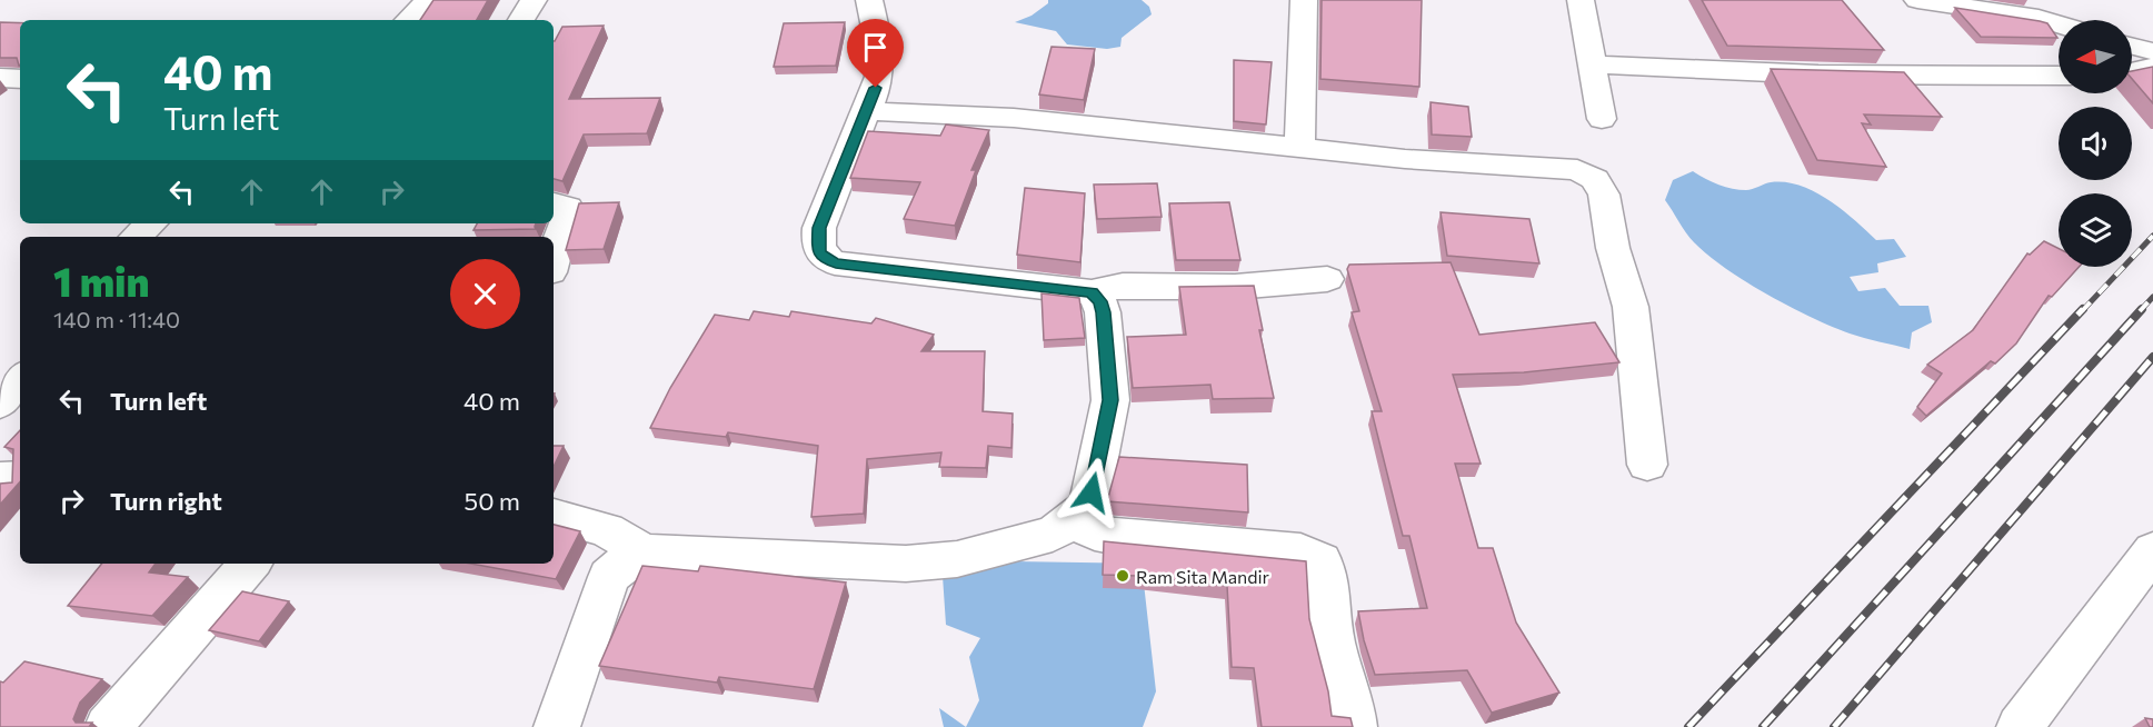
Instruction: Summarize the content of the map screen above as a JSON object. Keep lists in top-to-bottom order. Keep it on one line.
{"places":["Ram Sita Mandir"],"north":"left","page":{"turn":["40 m","Turn left"],"heading":["1 min","140 m · 11:40"],"list":[{"name":"Turn left","value":"40 m"},{"name":"Turn right","value":"50 m"}]}}
